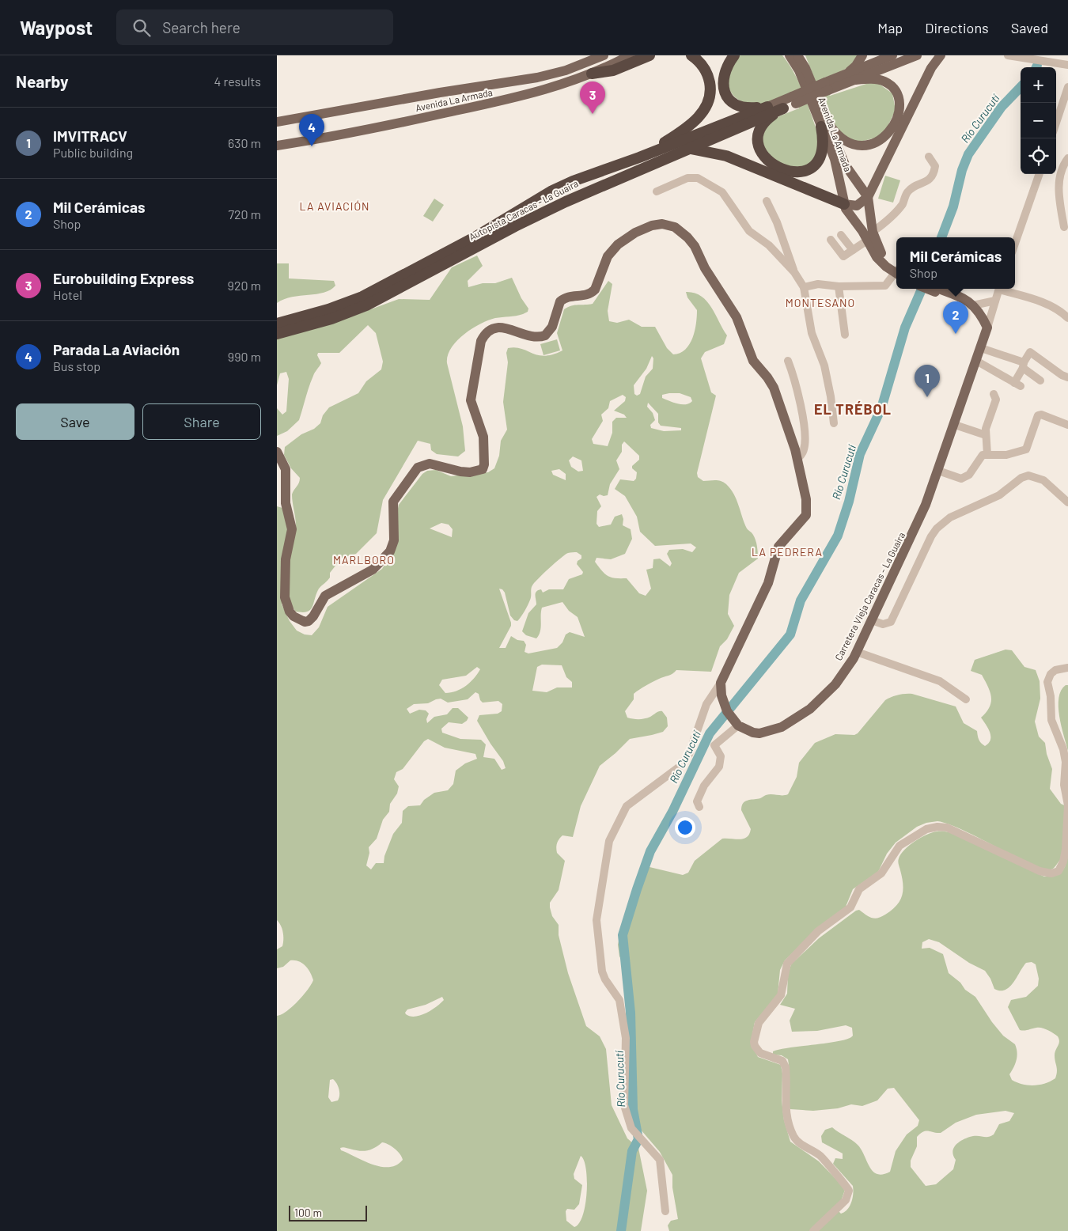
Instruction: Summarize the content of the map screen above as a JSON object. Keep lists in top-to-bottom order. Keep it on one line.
{"streets":{"highway":["Autopista Caracas - La Guaira"],"main road":["Avenida La Armada","Carretera Vieja Caracas - La Guaira"]},"districts":["LA AVIACIÓN","MONTESANO","EL TRÉBOL","LA PEDRERA","MARLBORO"],"water":["Río Curucutí"],"scale_bar":"100 m","page":{"header":"Waypost","search":"Search here","nav":["Map","Directions","Saved"],"heading":["Nearby","4 results"],"map_buttons":["+","−"],"pins":["3","4","2","1"],"list":[{"mark":"1","name":"IMVITRACV","note":"Public building","value":"630 m"},{"mark":"2","name":"Mil Cerámicas","note":"Shop","value":"720 m"},{"mark":"3","name":"Eurobuilding Express","note":"Hotel","value":"920 m"},{"mark":"4","name":"Parada La Aviación","note":"Bus stop","value":"990 m"}],"popup":["Mil Cerámicas","Shop"],"buttons":["Save","Share"],"scale":"100 m"}}
